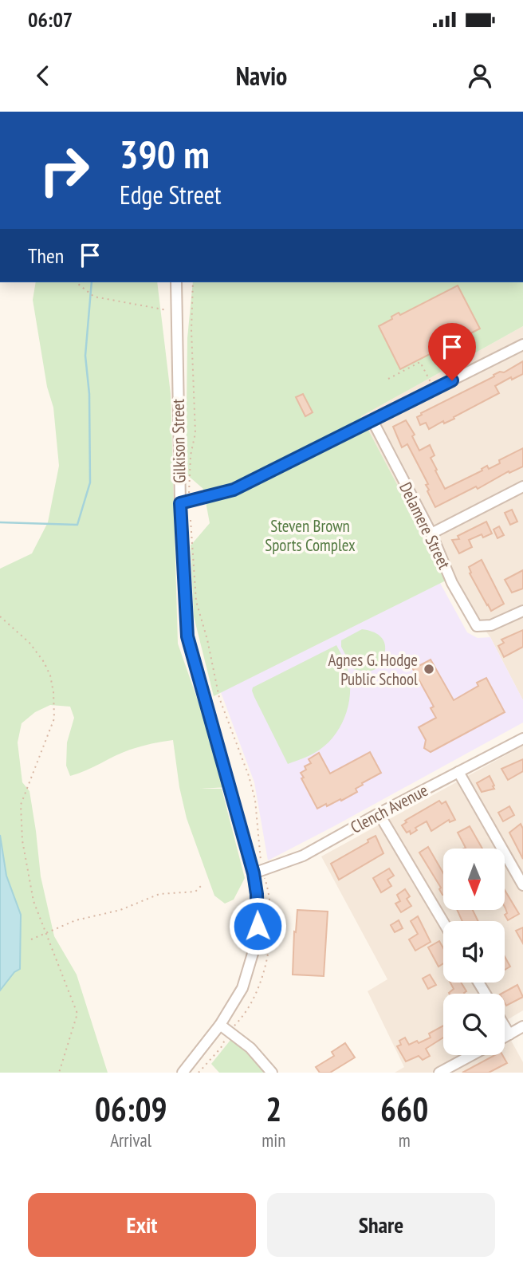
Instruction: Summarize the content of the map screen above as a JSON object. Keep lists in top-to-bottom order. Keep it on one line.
{"streets":{"street":["Gilkison Street","Delamere Street","Clench Avenue"]},"crossings":[["Gilkison Street","Clench Avenue"]],"parks":["Steven Brown Sports Complex"],"places":["Agnes G. Hodge Public School"],"north":"bottom","page":{"status":"06:07","header":"Navio","turn":["390 m","Edge Street"],"then":"Then","eta":["06:09","Arrival","2","min","660","m"],"buttons":["Exit","Share"]}}
